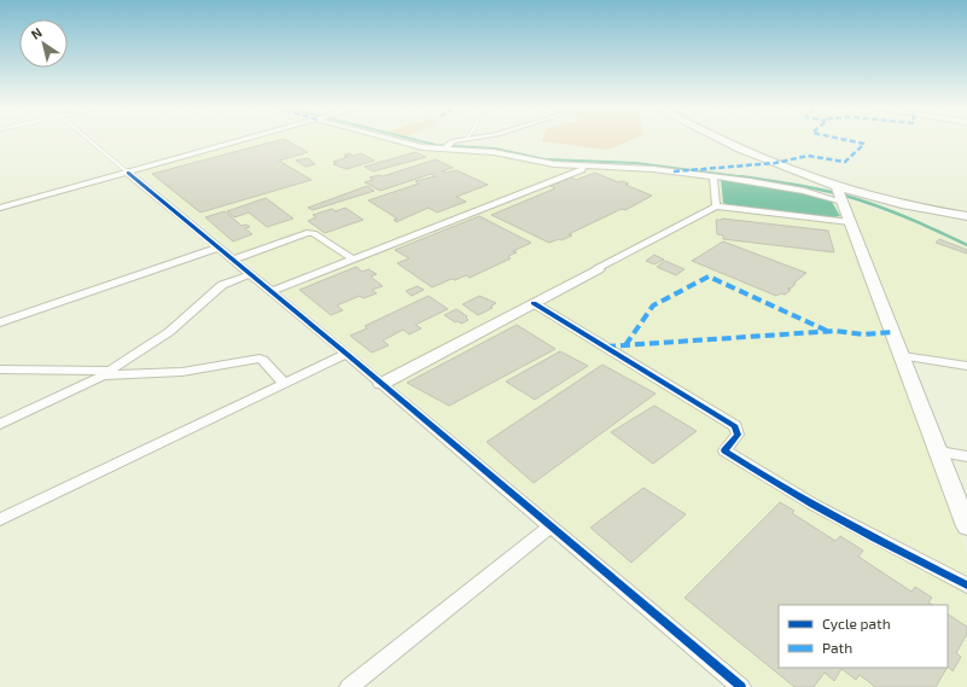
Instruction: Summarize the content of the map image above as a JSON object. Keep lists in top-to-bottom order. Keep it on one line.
{"legend":["Cycle path","Path"],"north":"top left"}
